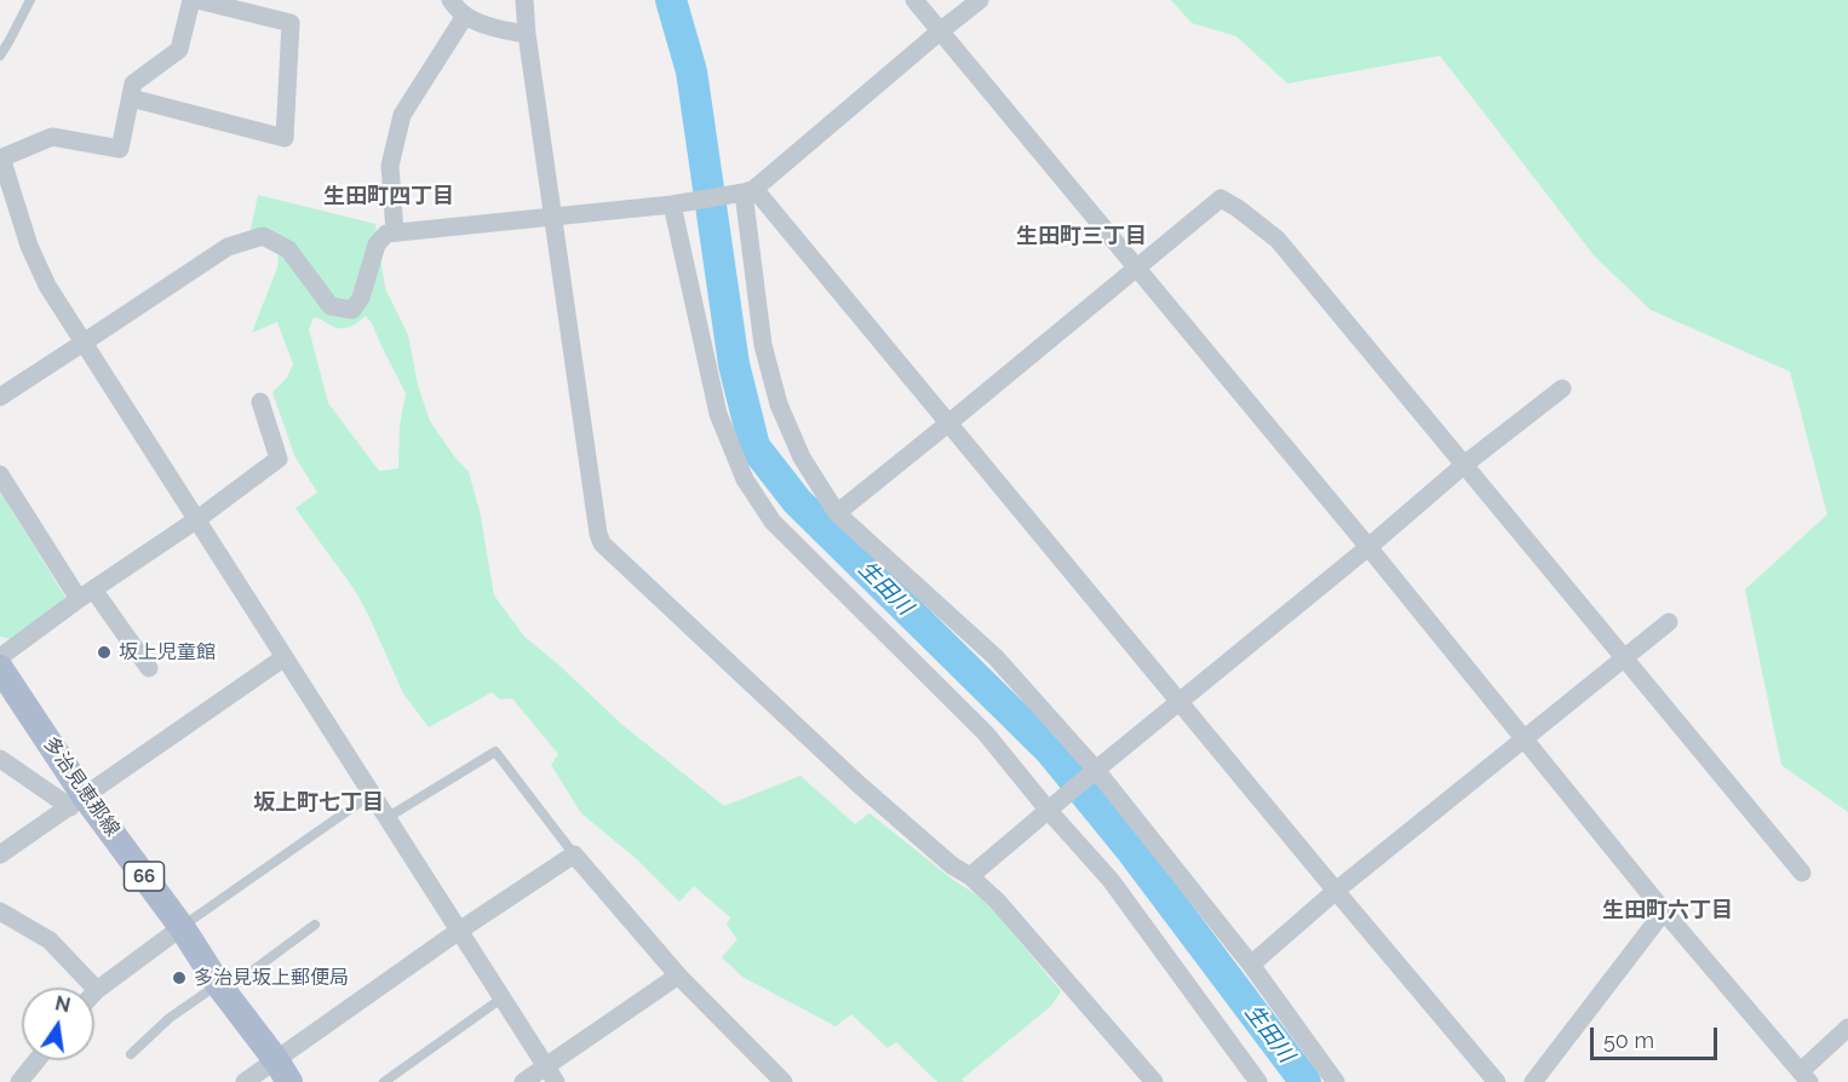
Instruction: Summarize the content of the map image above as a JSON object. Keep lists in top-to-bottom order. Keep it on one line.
{"streets":{"main road":["多治見恵那線","66"]},"districts":["生田町四丁目","生田町三丁目","坂上町七丁目","生田町六丁目"],"water":["生田川"],"places":["坂上児童館","多治見坂上郵便局"],"scale_bar":"50 m","north":"top"}
